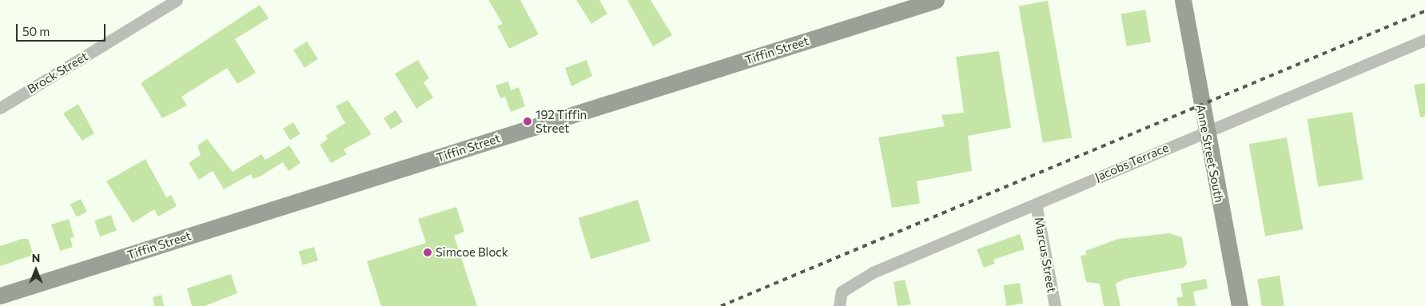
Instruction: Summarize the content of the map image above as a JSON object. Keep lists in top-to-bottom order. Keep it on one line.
{"streets":{"street":["Tiffin Street","Brock Street","Anne Street South","Jacobs Terrace","Marcus Street"]},"crossings":[["Anne Street South","Jacobs Terrace"],["Jacobs Terrace","Marcus Street"]],"places":["192 Tiffin Street","Simcoe Block"],"scale_bar":"50 m","north":"top"}
